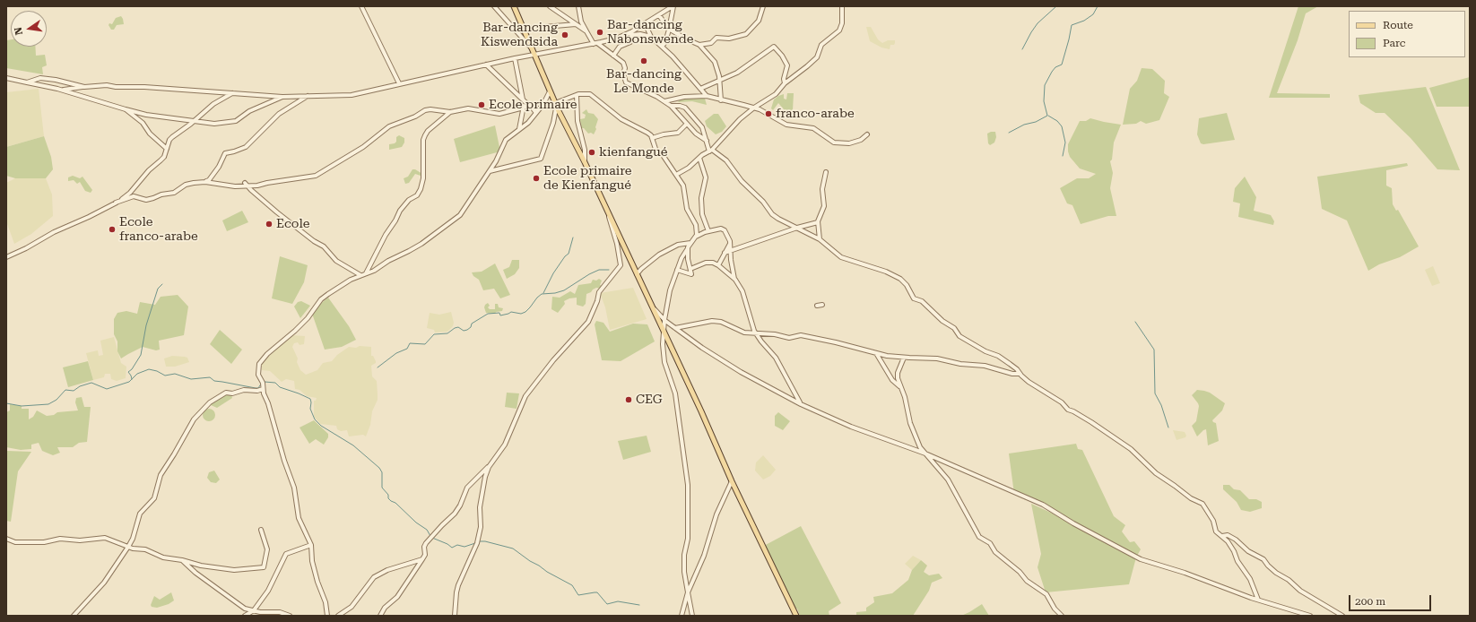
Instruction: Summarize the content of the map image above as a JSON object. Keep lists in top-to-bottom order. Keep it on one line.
{"places":["Bar-dancing Nabonswende","Bar-dancing Kiswendsida","Bar-dancing Le Monde","Ecole primaire","franco-arabe","kienfangué","Ecole primaire de Kienfangué","Ecole","Ecole franco-arabe","CEG"],"legend":["Route","Parc"],"scale_bar":"200 m","north":"left"}
